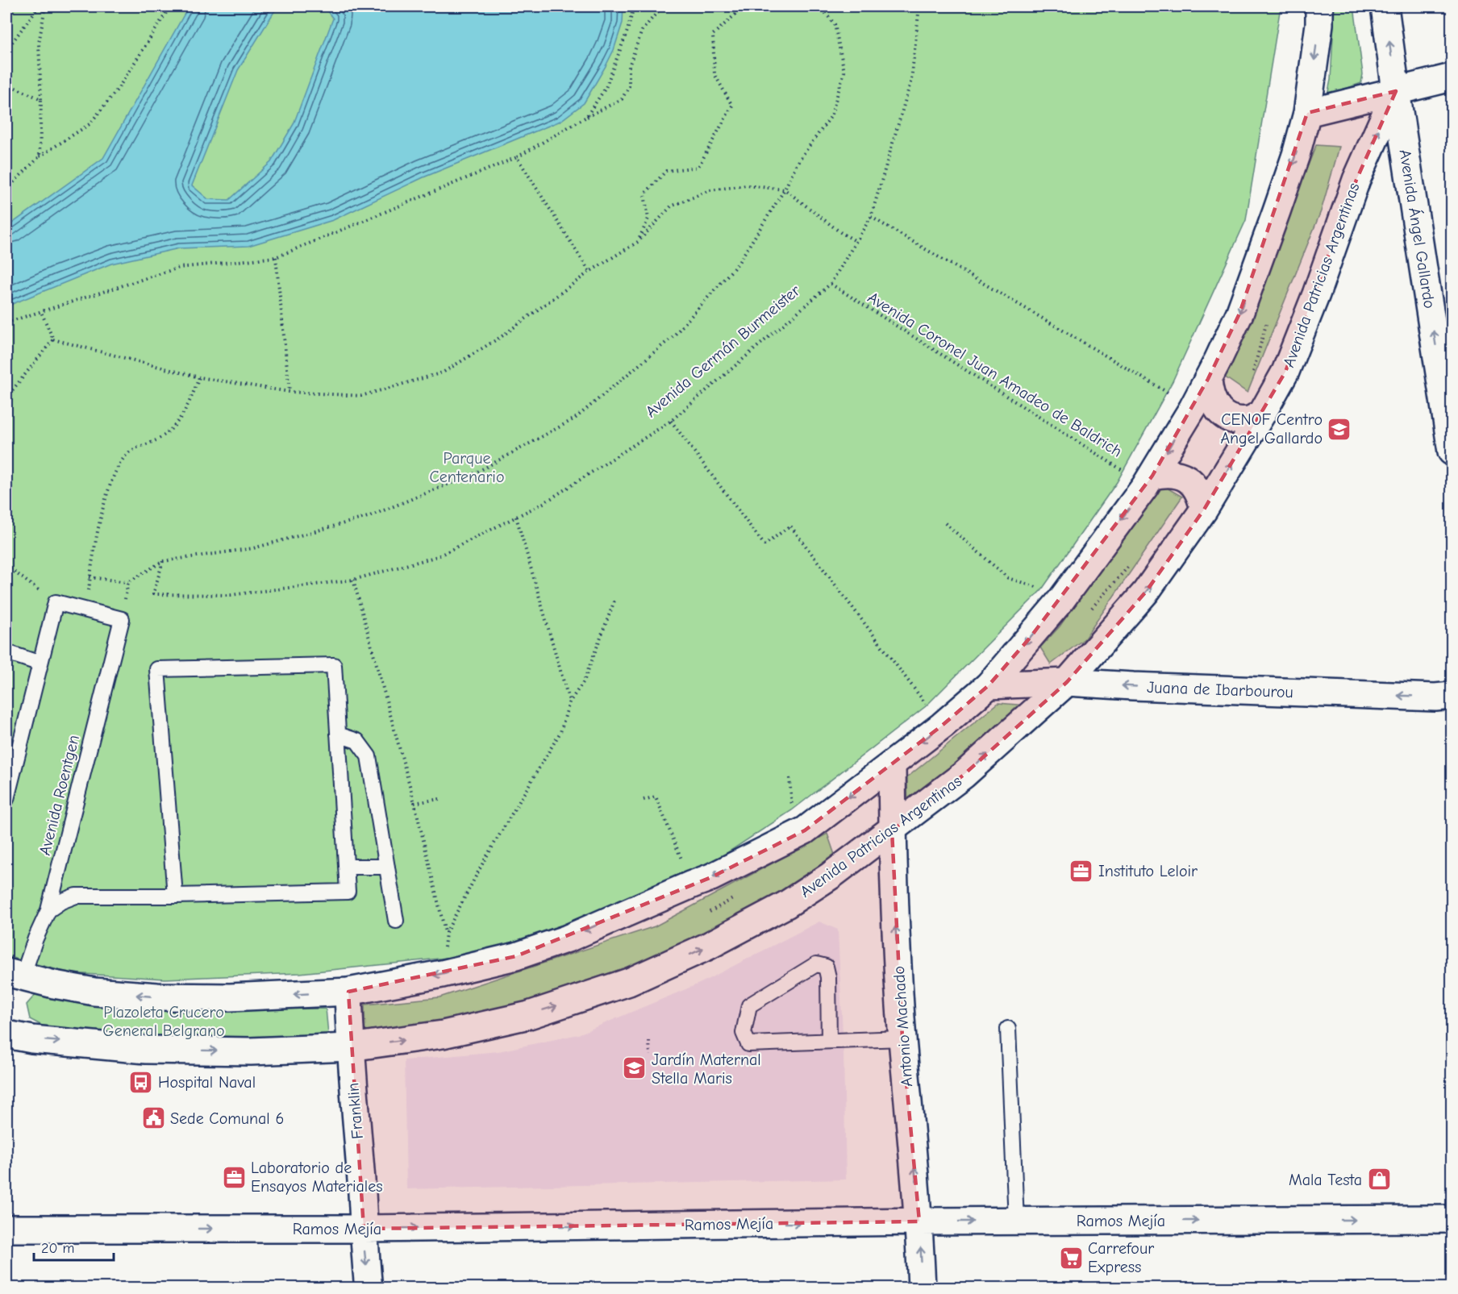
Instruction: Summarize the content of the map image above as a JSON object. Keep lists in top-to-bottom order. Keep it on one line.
{"streets":{"main road":["Avenida Ángel Gallardo","Avenida Patricias Argentinas","Juana de Ibarbourou","Antonio Machado","Franklin","Ramos Mejía"],"lane":["Avenida Roentgen"],"path":["Avenida Germán Burmeister","Avenida Coronel Juan Amadeo de Baldrich"]},"crossings":[["Avenida Ángel Gallardo","Avenida Patricias Argentinas"],["Avenida Patricias Argentinas","Juana de Ibarbourou"],["Avenida Patricias Argentinas","Antonio Machado"],["Avenida Patricias Argentinas","Franklin"],["Avenida Germán Burmeister","Avenida Coronel Juan Amadeo de Baldrich"],["Antonio Machado","Ramos Mejía"],["Franklin","Ramos Mejía"]],"one_way":["Avenida Ángel Gallardo","Juana de Ibarbourou","Antonio Machado","Ramos Mejía"],"parks":["Parque Centenario","Plazoleta Crucero General Belgrano"],"places":{"school or university":["CENOF Centro Angel Gallardo","Jardín Maternal Stella Maris"],"office":["Instituto Leloir","Laboratorio de Ensayos Materiales"],"bus stop":["Hospital Naval"],"public building":["Sede Comunal 6"],"shop":["Mala Testa"],"supermarket":["Carrefour Express"]},"scale_bar":"20 m"}
